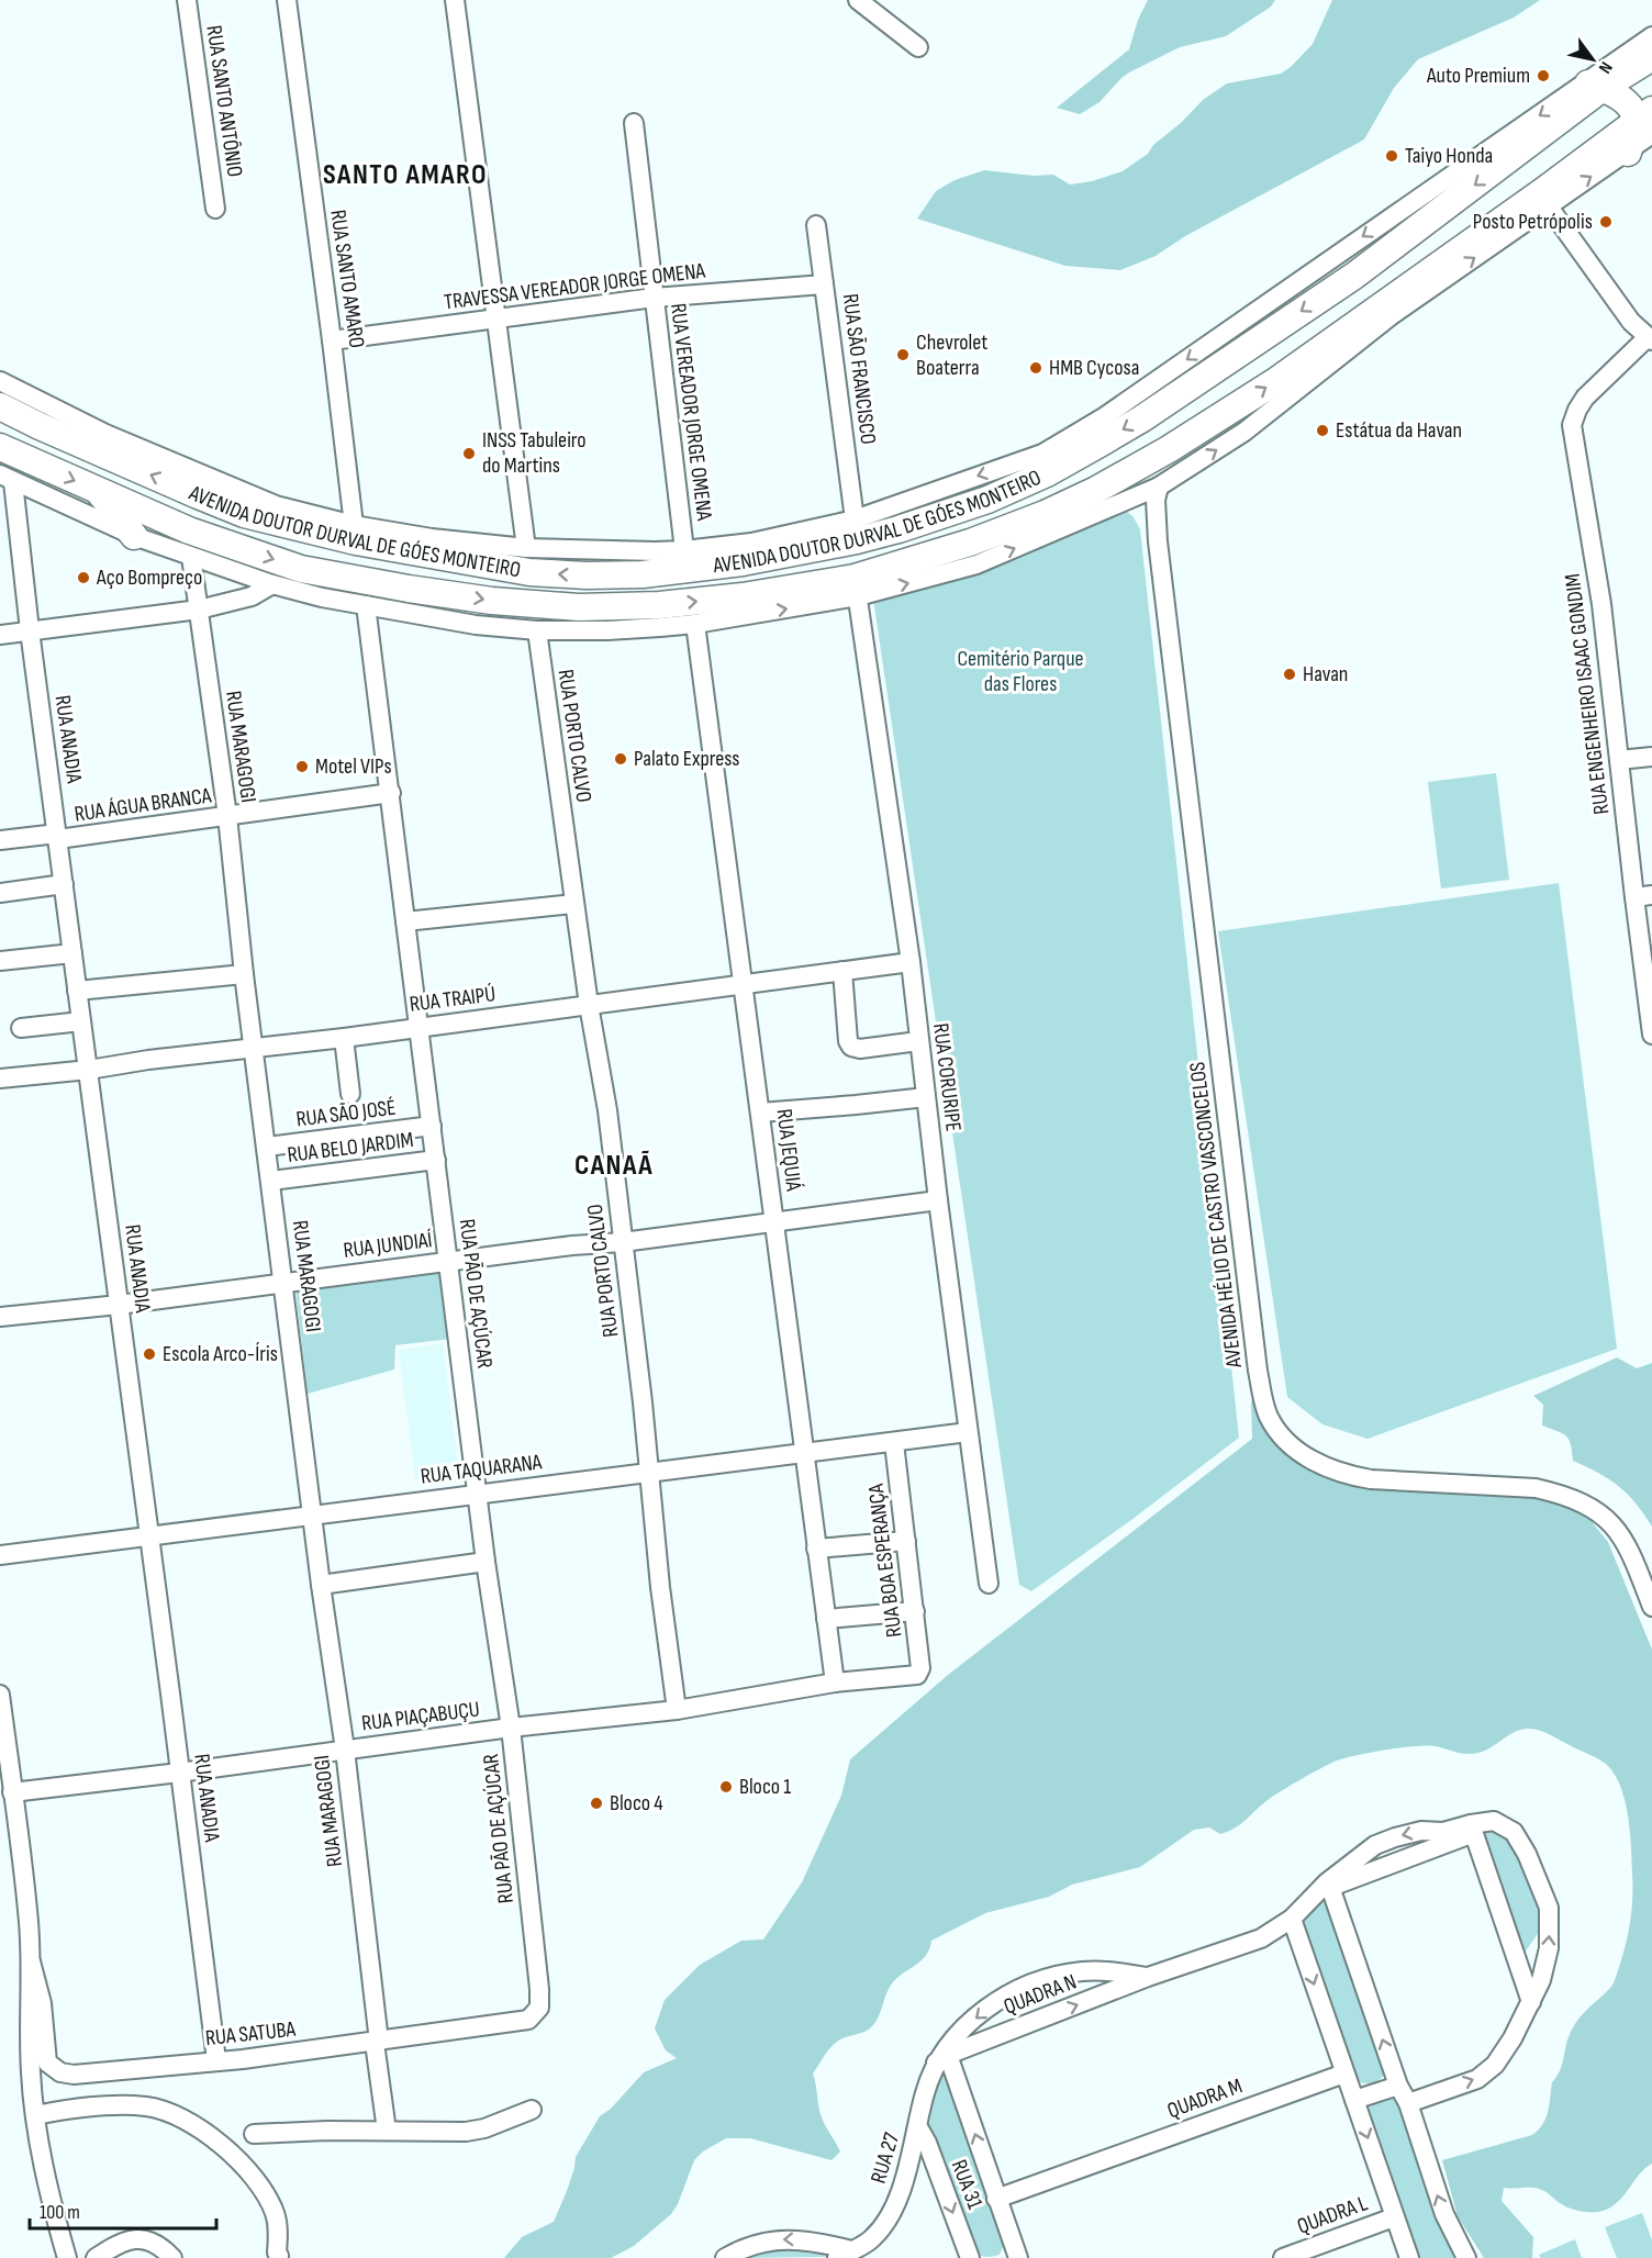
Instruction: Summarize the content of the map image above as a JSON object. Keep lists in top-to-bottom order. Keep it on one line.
{"streets":{"highway":["AVENIDA DOUTOR DURVAL DE GÓES MONTEIRO"],"street":["RUA SANTO ANTÔNIO","RUA SANTO AMARO","TRAVESSA VEREADOR JORGE OMENA","RUA SÃO FRANCISCO","RUA VEREADOR JORGE OMENA","RUA ENGENHEIRO ISAAC GONDIM","RUA PORTO CALVO","RUA ANADIA","RUA MARAGOGI","RUA ÁGUA BRANCA","RUA TRAIPÚ","RUA CORURIPE","RUA SÃO JOSÉ","RUA BELO JARDIM","RUA JEQUIÁ","AVENIDA HÉLIO DE CASTRO VASCONCELOS","RUA JUNDIAÍ","RUA PÃO DE AÇÚCAR","RUA TAQUARANA","RUA BOA ESPERANÇA","RUA PIAÇABUÇU","QUADRA N","RUA SATUBA","QUADRA M","RUA 27","RUA 31","QUADRA L"]},"crossings":[["RUA SANTO AMARO","TRAVESSA VEREADOR JORGE OMENA"],["TRAVESSA VEREADOR JORGE OMENA","RUA SÃO FRANCISCO"],["TRAVESSA VEREADOR JORGE OMENA","RUA VEREADOR JORGE OMENA"],["AVENIDA DOUTOR DURVAL DE GÓES MONTEIRO","RUA CORURIPE"],["RUA PORTO CALVO","RUA TRAIPÚ"],["RUA PORTO CALVO","RUA JUNDIAÍ"],["RUA PORTO CALVO","RUA TAQUARANA"],["RUA PORTO CALVO","RUA PIAÇABUÇU"],["RUA ANADIA","RUA ÁGUA BRANCA"],["RUA ANADIA","RUA TRAIPÚ"],["RUA ANADIA","RUA JUNDIAÍ"],["RUA ANADIA","RUA TAQUARANA"],["RUA ANADIA","RUA PIAÇABUÇU"],["RUA ANADIA","RUA SATUBA"],["RUA MARAGOGI","RUA ÁGUA BRANCA"],["RUA MARAGOGI","RUA TRAIPÚ"],["RUA MARAGOGI","RUA SÃO JOSÉ"],["RUA MARAGOGI","RUA BELO JARDIM"],["RUA MARAGOGI","RUA JUNDIAÍ"],["RUA MARAGOGI","RUA TAQUARANA"],["RUA MARAGOGI","RUA PIAÇABUÇU"],["RUA MARAGOGI","RUA SATUBA"],["RUA ÁGUA BRANCA","RUA PÃO DE AÇÚCAR"],["RUA TRAIPÚ","RUA CORURIPE"],["RUA TRAIPÚ","RUA JEQUIÁ"],["RUA TRAIPÚ","RUA PÃO DE AÇÚCAR"],["RUA CORURIPE","RUA JUNDIAÍ"],["RUA CORURIPE","RUA TAQUARANA"],["RUA SÃO JOSÉ","RUA PÃO DE AÇÚCAR"],["RUA BELO JARDIM","RUA PÃO DE AÇÚCAR"],["RUA JEQUIÁ","RUA JUNDIAÍ"],["RUA JEQUIÁ","RUA TAQUARANA"],["RUA JEQUIÁ","RUA PIAÇABUÇU"],["RUA JUNDIAÍ","RUA PÃO DE AÇÚCAR"],["RUA PÃO DE AÇÚCAR","RUA TAQUARANA"],["RUA PÃO DE AÇÚCAR","RUA PIAÇABUÇU"],["RUA PÃO DE AÇÚCAR","RUA SATUBA"],["RUA TAQUARANA","RUA BOA ESPERANÇA"],["RUA BOA ESPERANÇA","RUA PIAÇABUÇU"],["QUADRA N","RUA 27"],["RUA 27","RUA 31"]],"districts":["SANTO AMARO","CANAÃ"],"parks":["Cemitério Parque das Flores"],"places":["Auto Premium","Taiyo Honda","Posto Petrópolis","Chevrolet Boaterra","HMB Cycosa","Estátua da Havan","INSS Tabuleiro do Martins","Aço Bompreço","Havan","Palato Express","Motel VIPs","Escola Arco-Íris","Bloco 1","Bloco 4"],"scale_bar":"100 m","north":"bottom right"}
